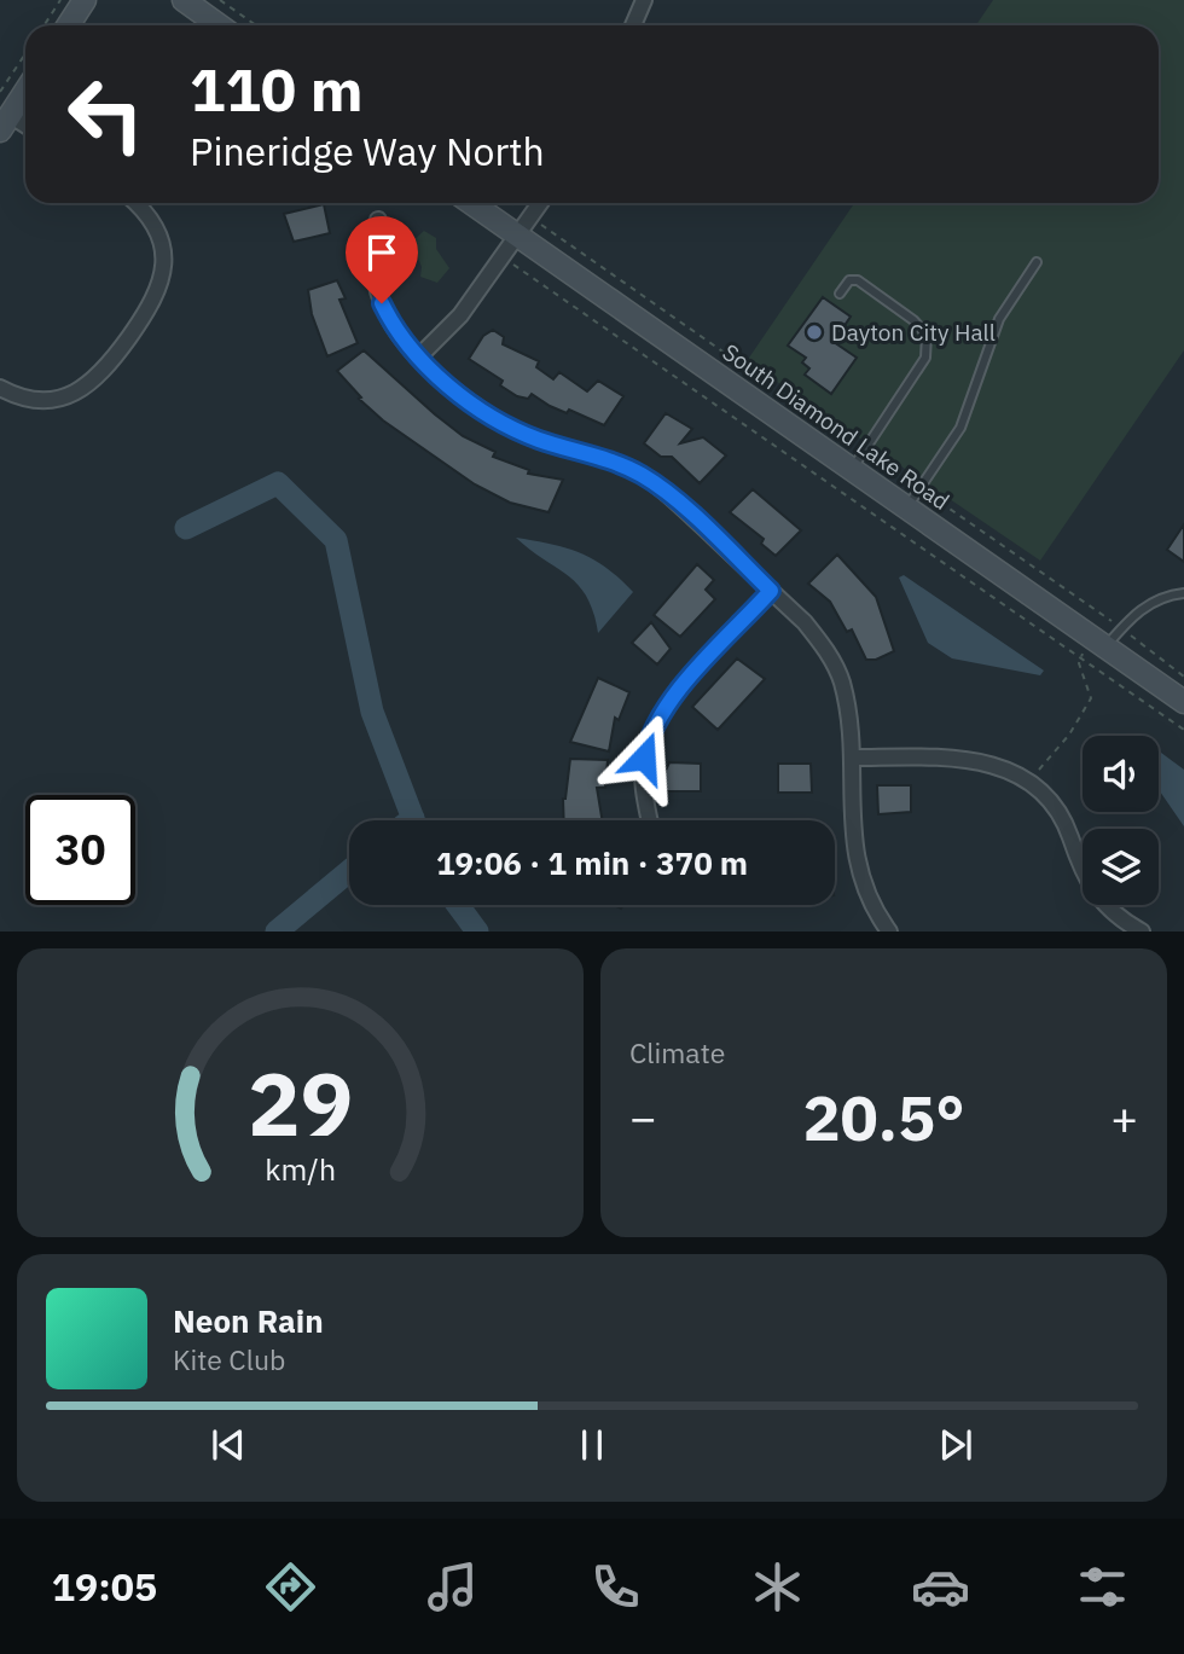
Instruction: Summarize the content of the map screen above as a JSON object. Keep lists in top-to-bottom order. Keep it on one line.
{"streets":{"street":["South Diamond Lake Road"]},"places":["Dayton City Hall"],"page":{"turn":["110 m","Pineridge Way North"],"limit":"30","trip":"19:06 · 1 min · 370 m","tile":"Climate","heat":["−","20.5°","+"],"song":["Neon Rain","Kite Club"],"tabs":"19:05","gauge":["29","km/h"]}}
